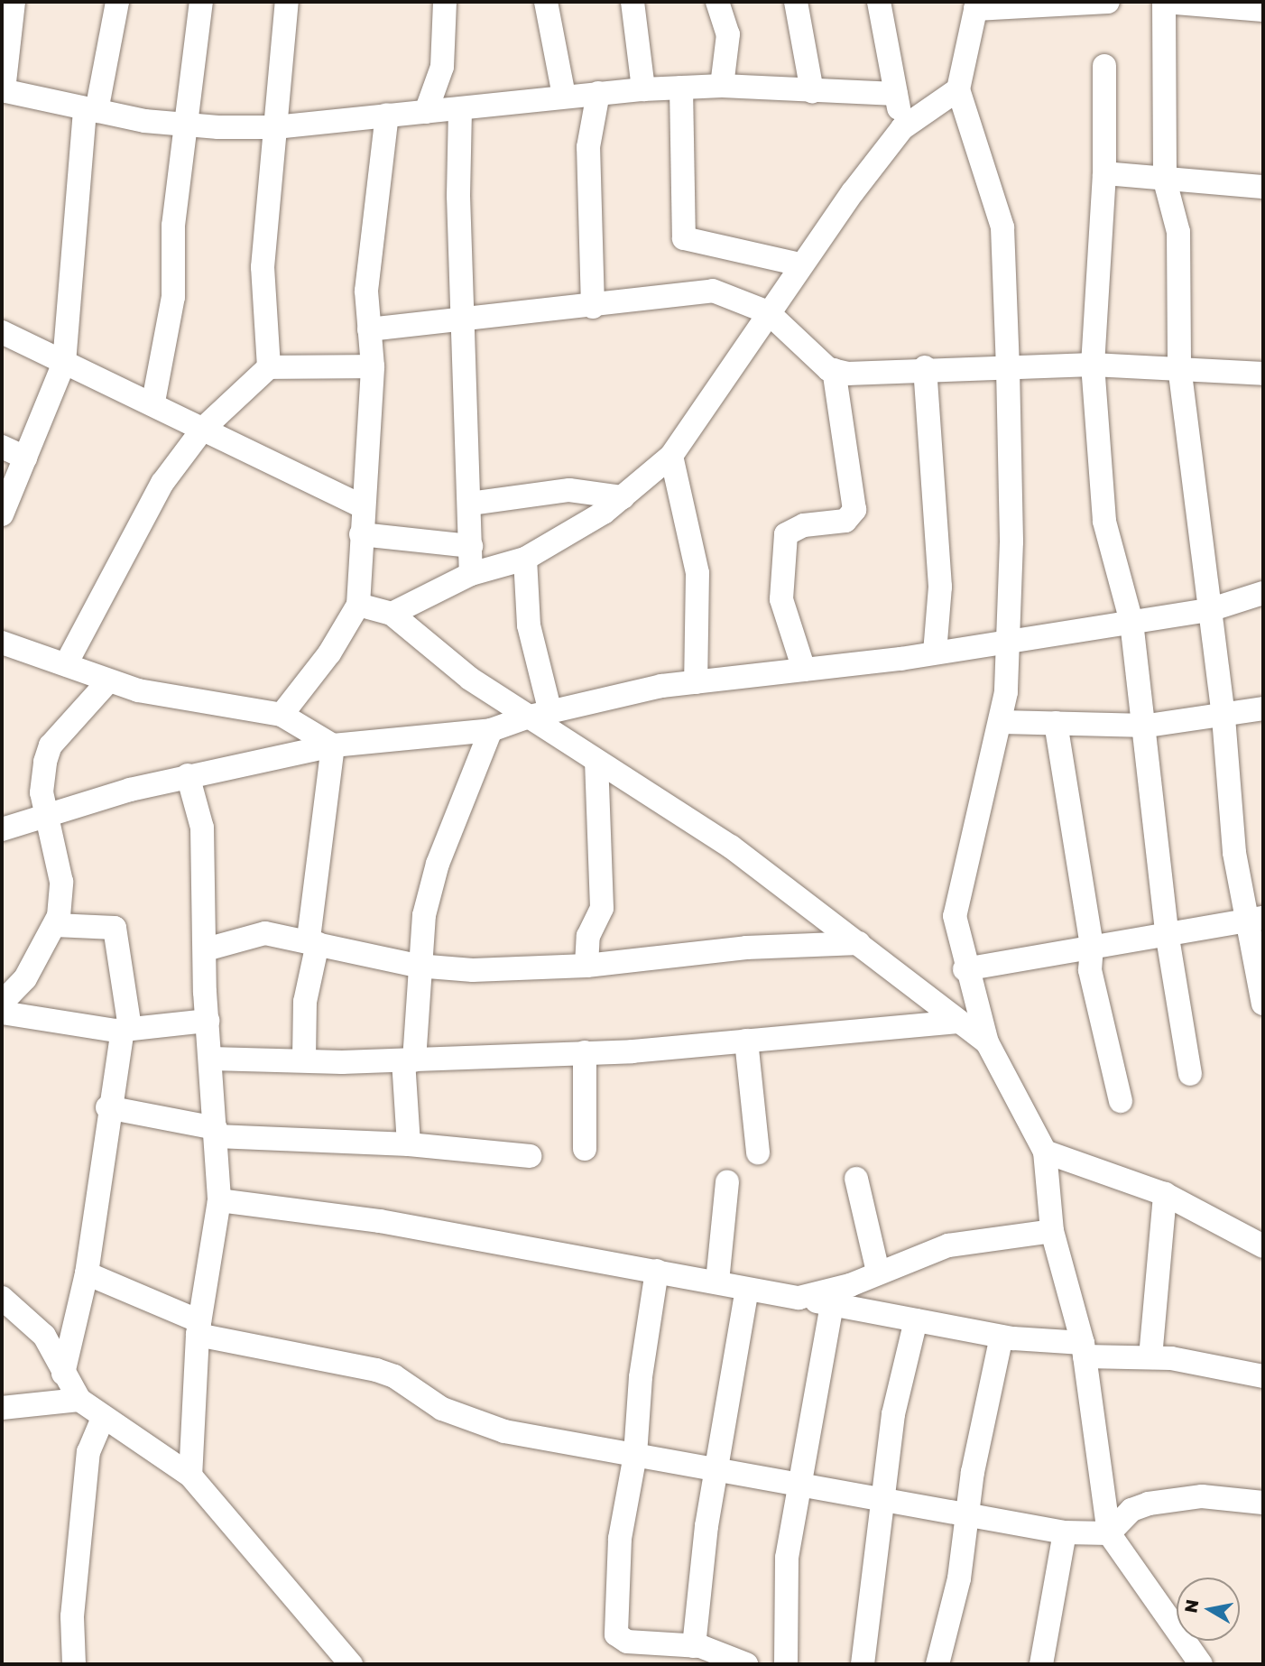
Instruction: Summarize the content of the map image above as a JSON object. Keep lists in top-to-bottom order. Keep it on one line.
{"north":"left"}
